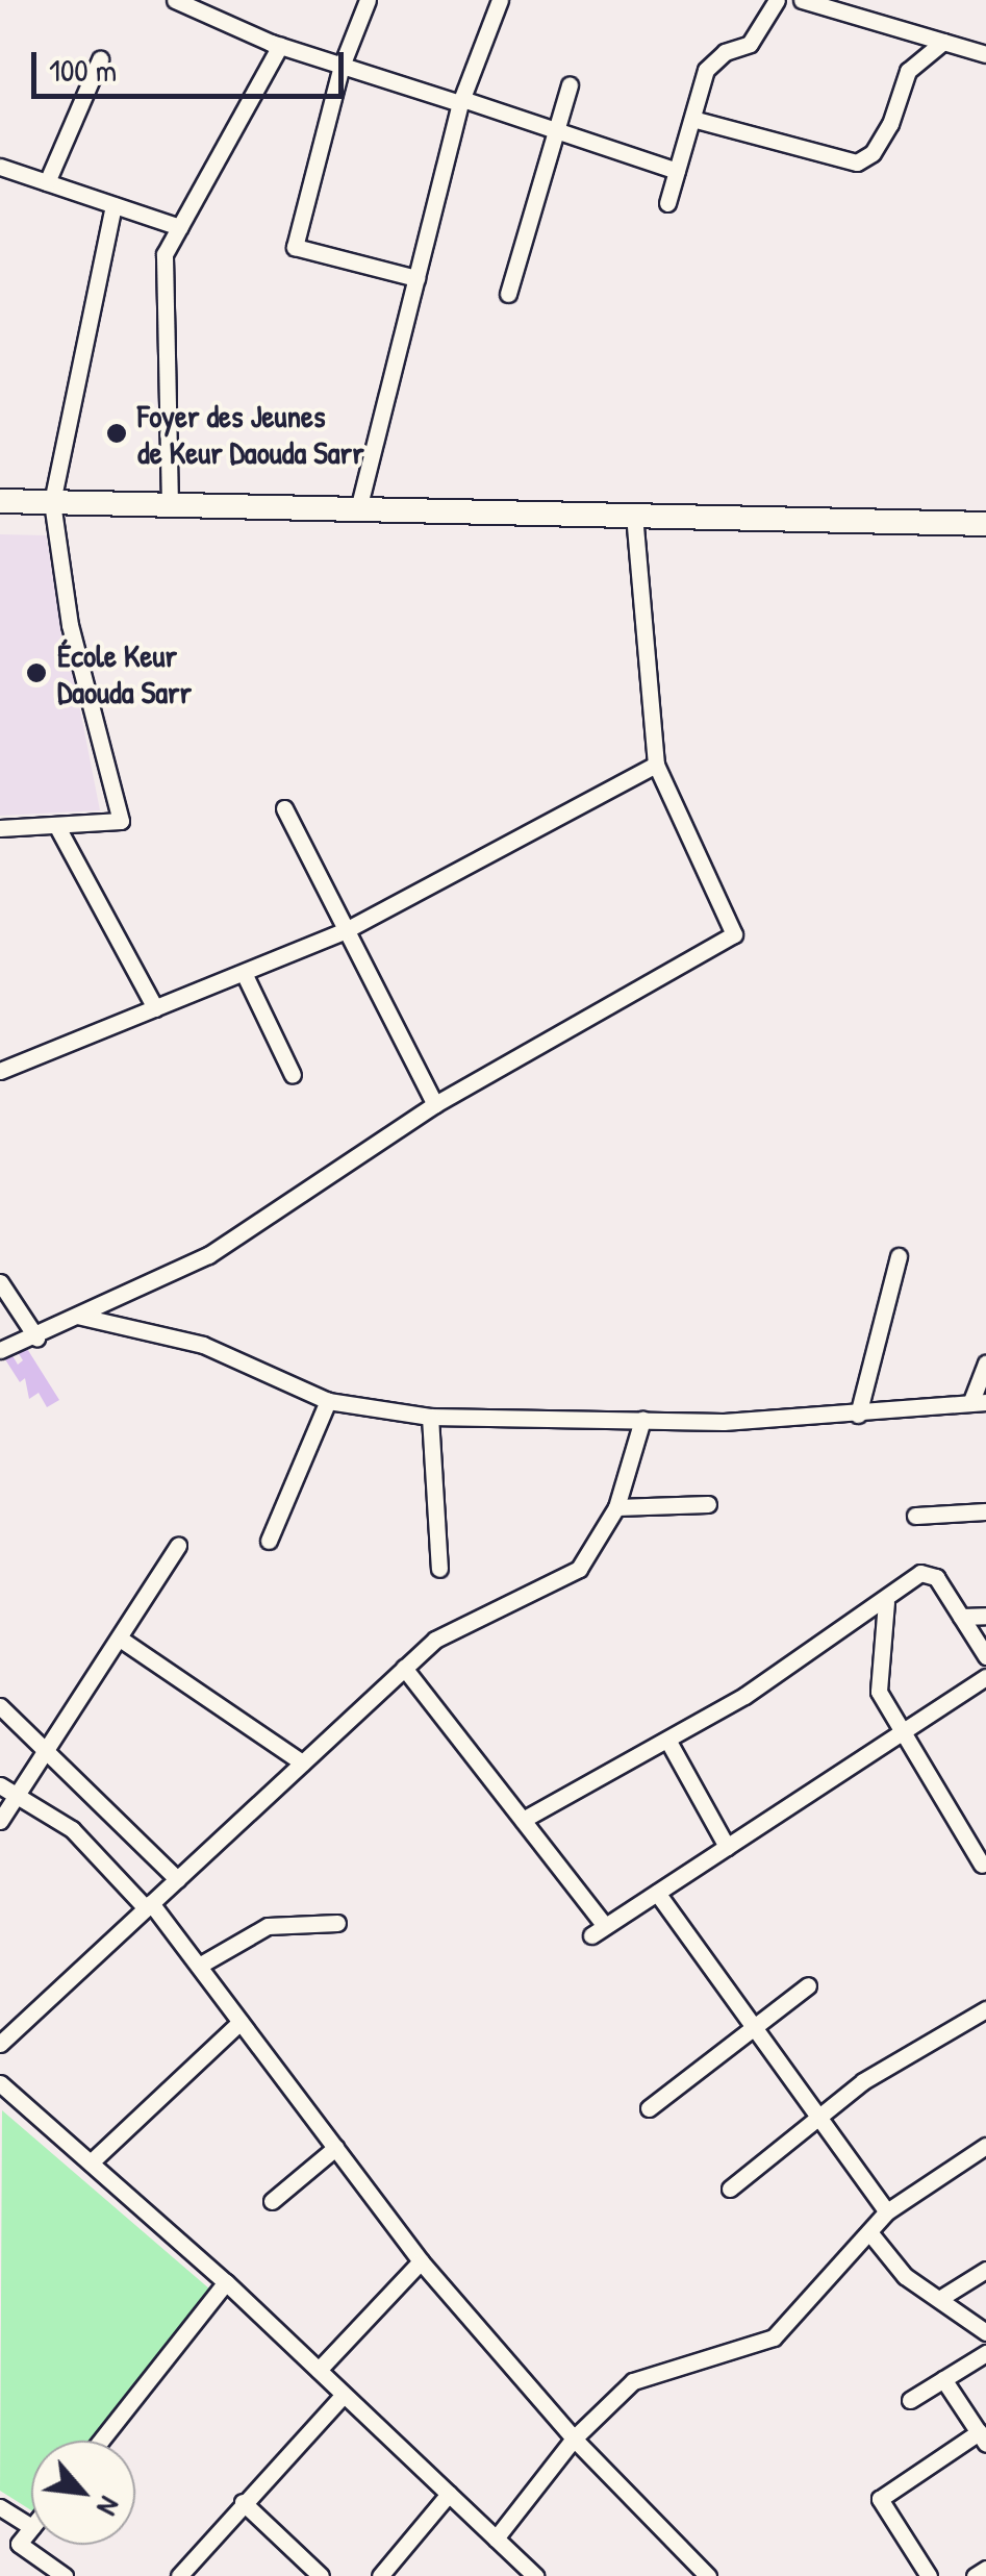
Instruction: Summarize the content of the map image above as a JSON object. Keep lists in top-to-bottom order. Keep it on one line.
{"places":["Foyer des Jeunes de Keur Daouda Sarr","École Keur Daouda Sarr"],"scale_bar":"100 m","north":"bottom right"}
